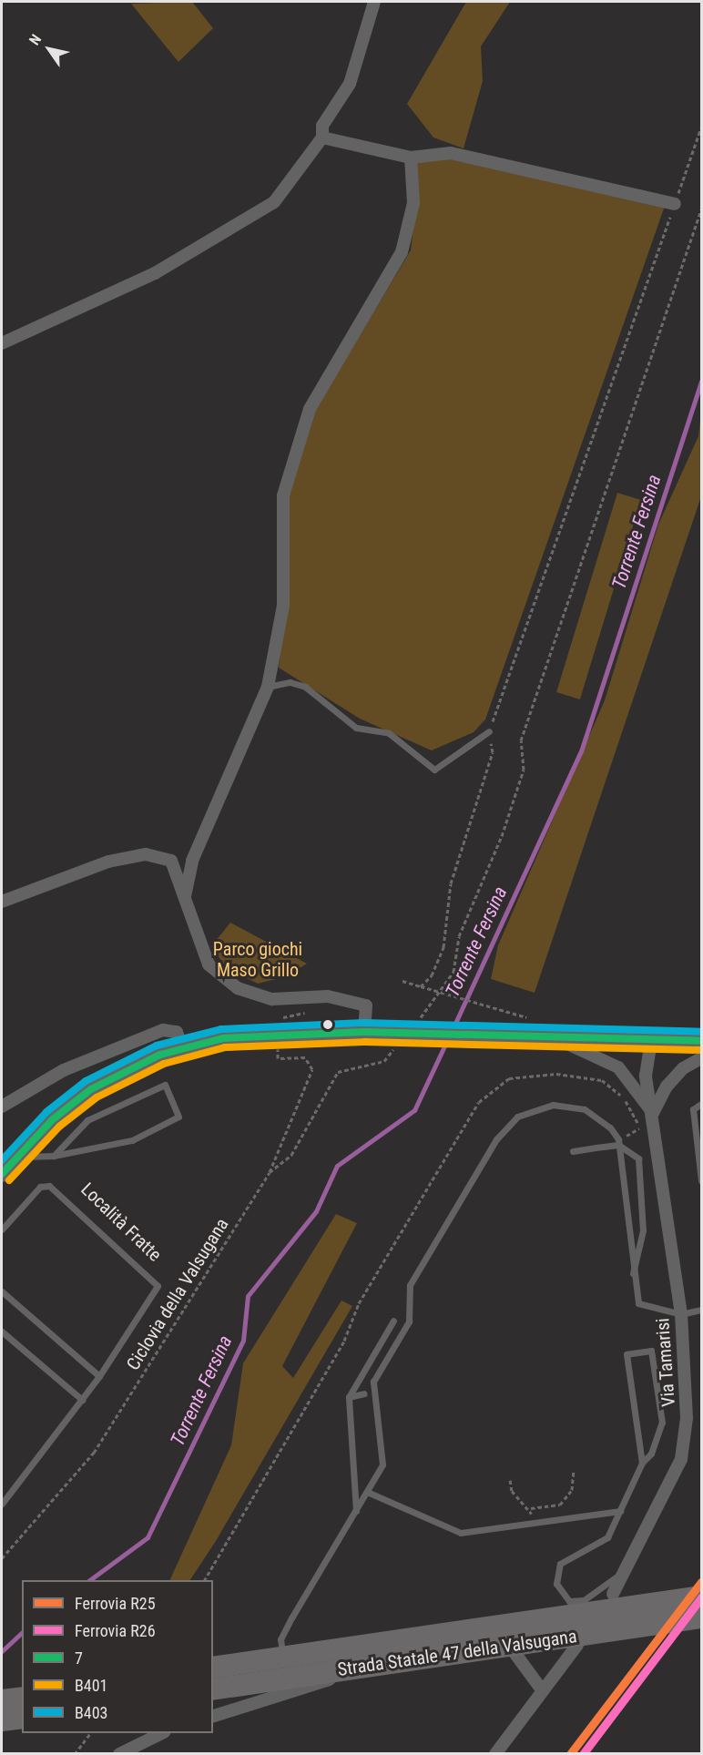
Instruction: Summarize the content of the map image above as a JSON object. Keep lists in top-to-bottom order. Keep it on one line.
{"streets":{"highway":["Strada Statale 47 della Valsugana"],"street":["Via Tamarisi"],"lane":["Località Fratte"],"path":["Ciclovia della Valsugana"]},"water":["Torrente Fersina"],"parks":["Parco giochi Maso Grillo"],"lines":["transit line B403","transit line 7","transit line B401","rail line R25","rail line R26"],"legend":["Ferrovia R25","Ferrovia R26","7","B401","B403"],"north":"top left"}
